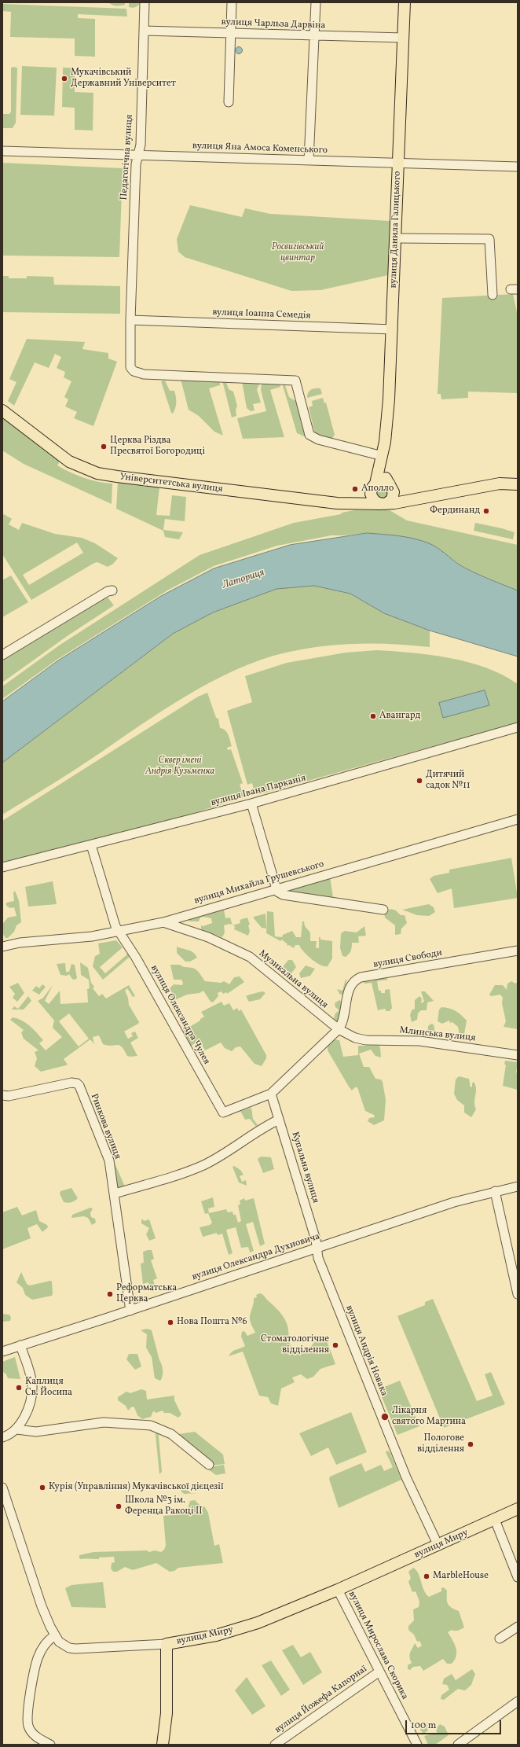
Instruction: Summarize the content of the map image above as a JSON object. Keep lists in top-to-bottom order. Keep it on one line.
{"streets":{"main road":["вулиця Данила Галицького","Університетська вулиця","вулиця Миру"],"street":["вулиця Чарльза Дарвіна","вулиця Яна Амоса Коменського","Педагогічна вулиця","вулиця Іоанна Семедія","вулиця Івана Парканія","вулиця Михайла Грушевського","вулиця Свободи","Музикальна вулиця","вулиця Олександра Чулея","Млинська вулиця","Ринкова вулиця","Купальна вулиця","вулиця Олександра Духновича","вулиця Андрія Новака","вулиця Мирослава Скорика","вулиця Йожефа Капорнаї"]},"crossings":[["вулиця Чарльза Дарвіна","Педагогічна вулиця"],["вулиця Чарльза Дарвіна","вулиця Данила Галицького"],["вулиця Яна Амоса Коменського","Педагогічна вулиця"],["вулиця Яна Амоса Коменського","вулиця Данила Галицького"],["Педагогічна вулиця","вулиця Іоанна Семедія"],["вулиця Данила Галицького","вулиця Іоанна Семедія"],["вулиця Данила Галицького","Університетська вулиця"],["вулиця Івана Парканія","вулиця Олександра Чулея"],["вулиця Михайла Грушевського","Музикальна вулиця"],["вулиця Михайла Грушевського","вулиця Олександра Чулея"],["вулиця Свободи","Музикальна вулиця"],["вулиця Свободи","вулиця Олександра Чулея"],["вулиця Свободи","Млинська вулиця"],["вулиця Свободи","Купальна вулиця"],["Музикальна вулиця","Млинська вулиця"],["вулиця Олександра Чулея","Купальна вулиця"],["Ринкова вулиця","вулиця Олександра Духновича"],["Купальна вулиця","вулиця Олександра Духновича"],["Купальна вулиця","вулиця Андрія Новака"],["вулиця Олександра Духновича","вулиця Андрія Новака"],["вулиця Андрія Новака","вулиця Миру"],["вулиця Миру","вулиця Мирослава Скорика"],["вулиця Мирослава Скорика","вулиця Йожефа Капорнаї"]],"water":["Латориця"],"parks":["Росвигівський цвинтар","Сквер імені Андрія Кузьменка"],"places":["Мукачівський Державний Університет","Церква Різдва Пресвятої Богородиці","Аполло","Фердинанд","Авангард","Дитячий садок №11","Реформатська Церква","Нова Пошта №6","Стоматологічне відділення","Каплиця Св. Йосипа","Лікарня святого Мартина","Пологове відділення","Курія (Управління) Мукачівської дієцезії","Школа №3 ім. Ференца Ракоці II","MarbleHouse"],"scale_bar":"100 m"}
